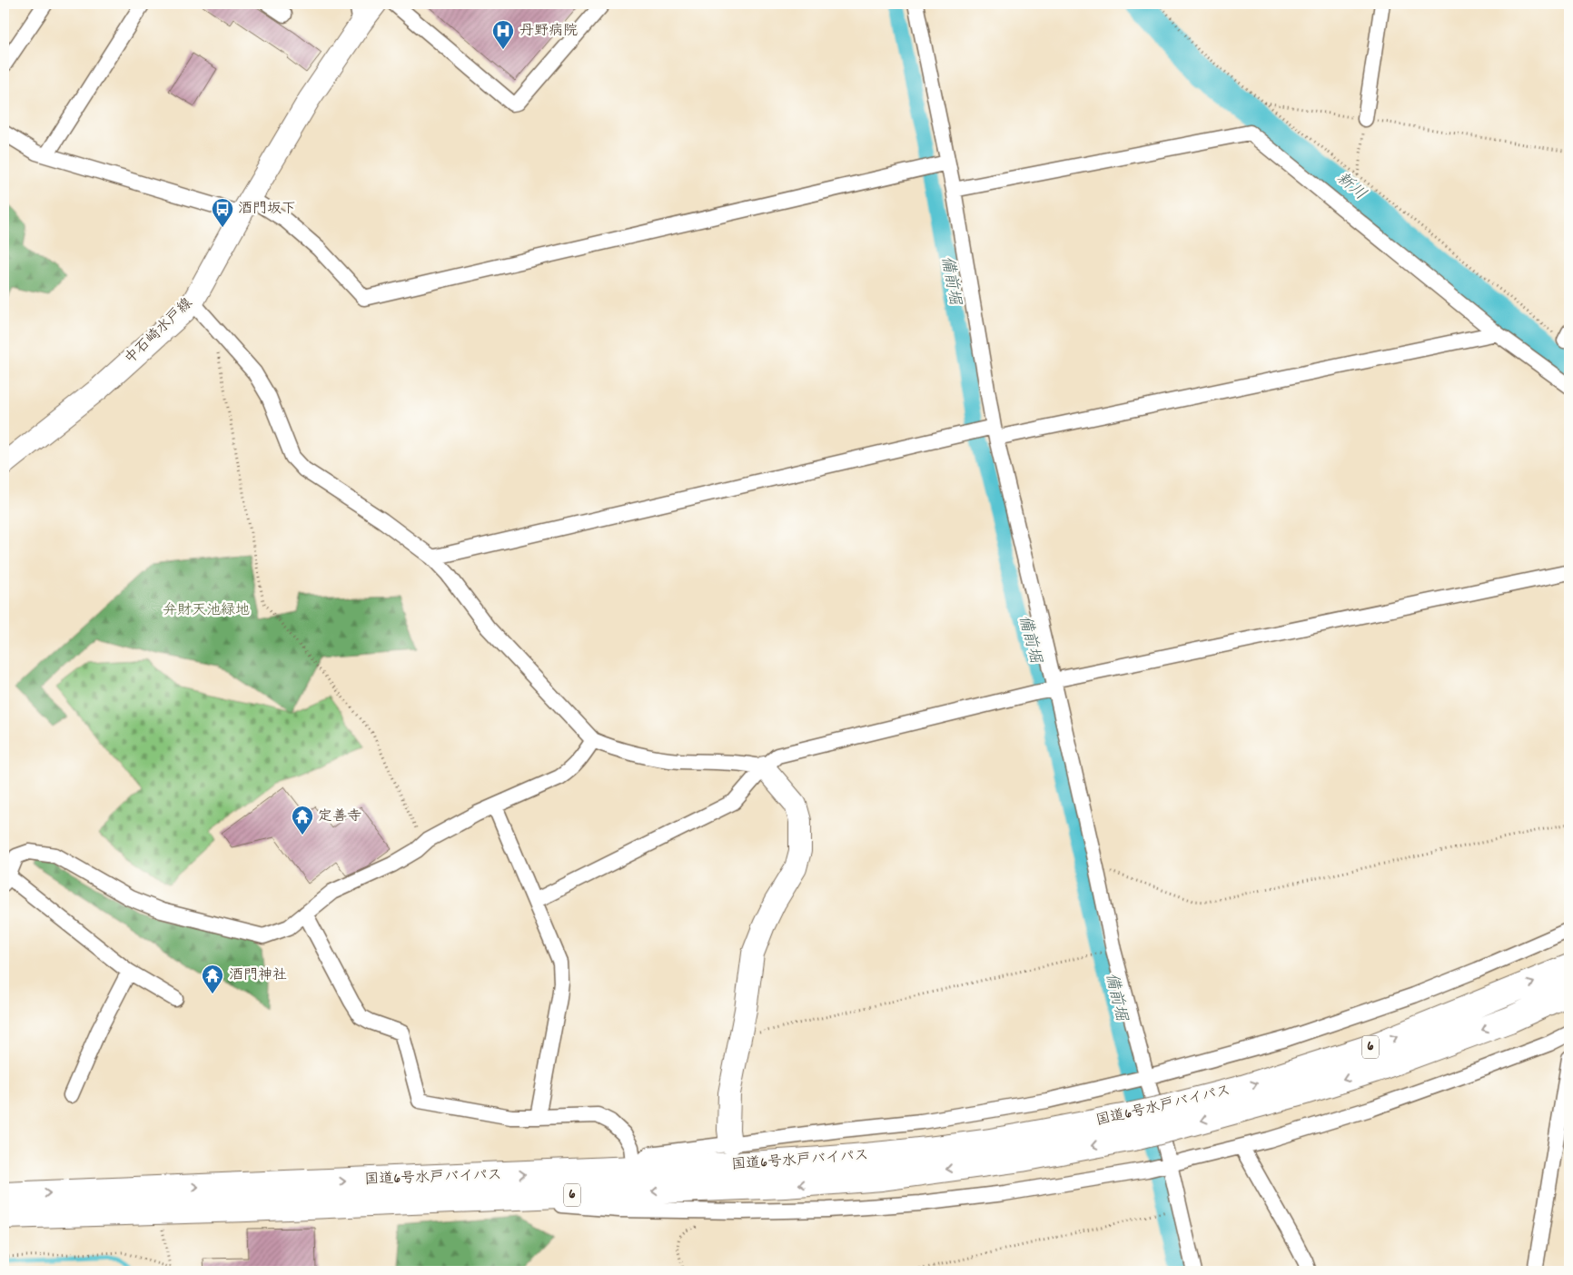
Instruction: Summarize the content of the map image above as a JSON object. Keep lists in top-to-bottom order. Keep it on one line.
{"streets":{"highway":["6","国道6号水戸バイパス"],"main road":["中石崎水戸線"]},"water":["新川","備前堀"],"parks":["弁財天池緑地"],"places":{"hospital":["丹野病院"],"bus stop":["酒門坂下"],"temple":["定善寺","酒門神社"]}}
